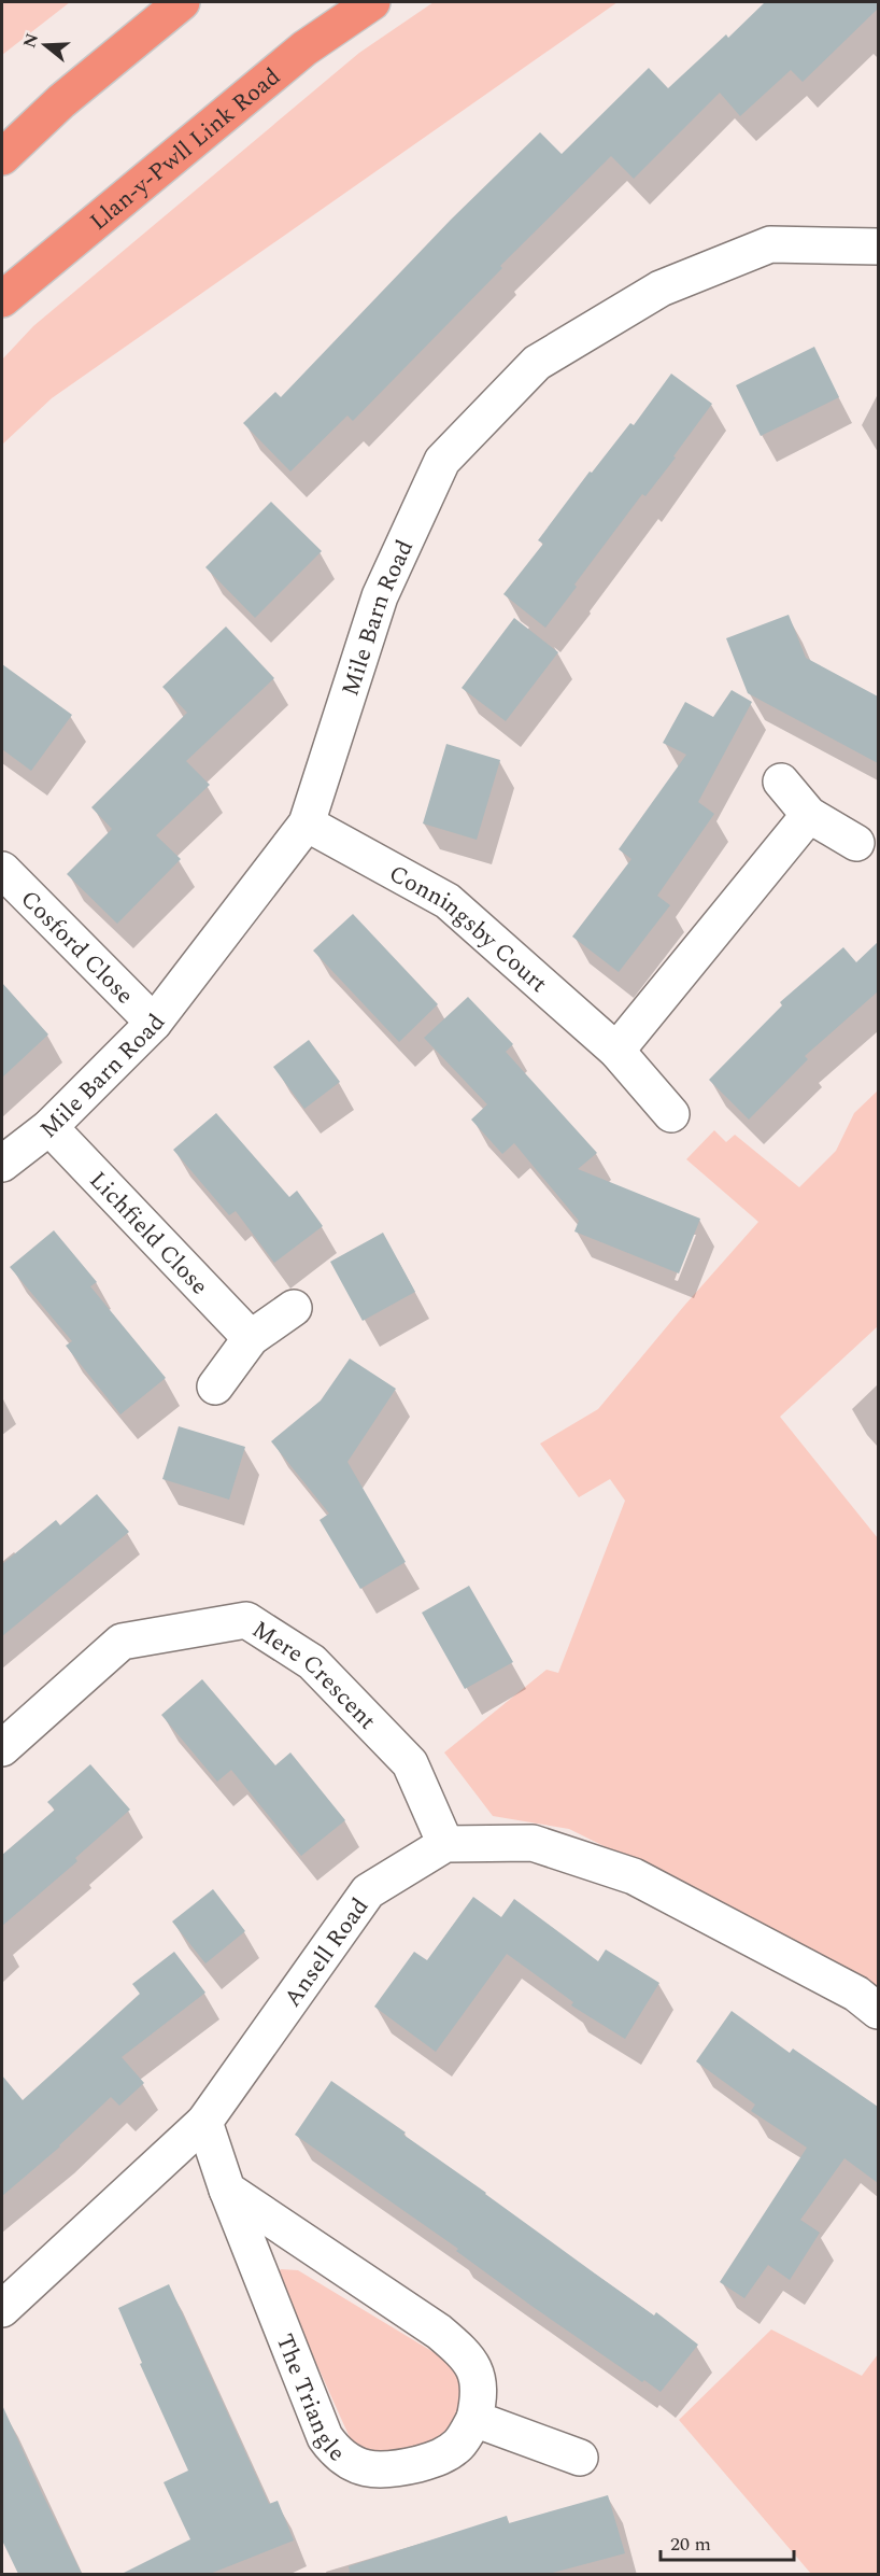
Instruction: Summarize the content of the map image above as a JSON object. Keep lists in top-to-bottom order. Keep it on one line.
{"streets":{"highway":["Llan-y-Pwll Link Road"],"street":["Mile Barn Road","Conningsby Court","Cosford Close","Lichfield Close","Mere Crescent","Ansell Road","The Triangle"]},"crossings":[["Mile Barn Road","Conningsby Court"],["Mile Barn Road","Cosford Close"],["Mile Barn Road","Lichfield Close"],["Mere Crescent","Ansell Road"],["Ansell Road","The Triangle"]],"scale_bar":"20 m","north":"left"}
